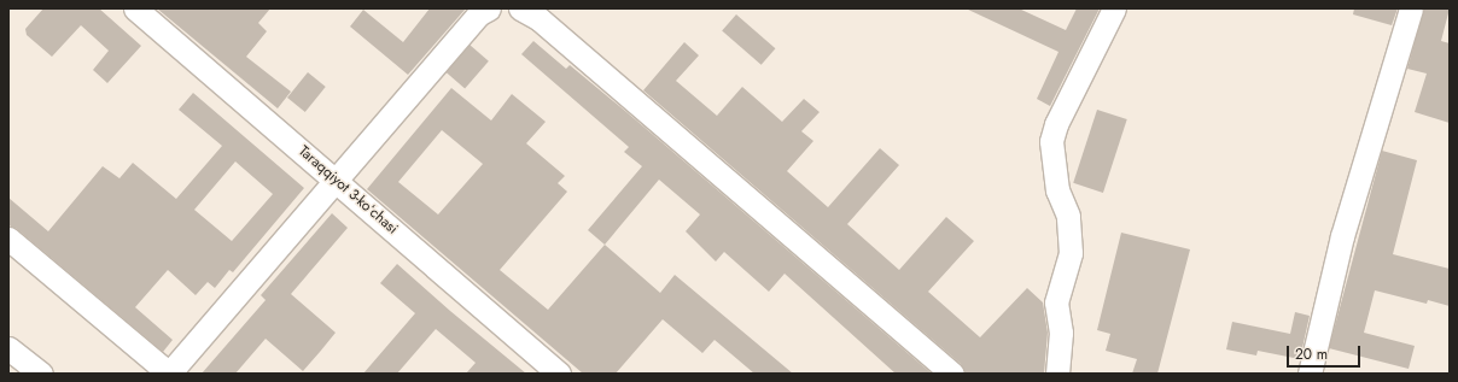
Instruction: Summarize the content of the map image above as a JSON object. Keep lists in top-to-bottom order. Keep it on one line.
{"streets":{"street":["Taraqqiyot 3-koʻchasi"]},"scale_bar":"20 m"}
